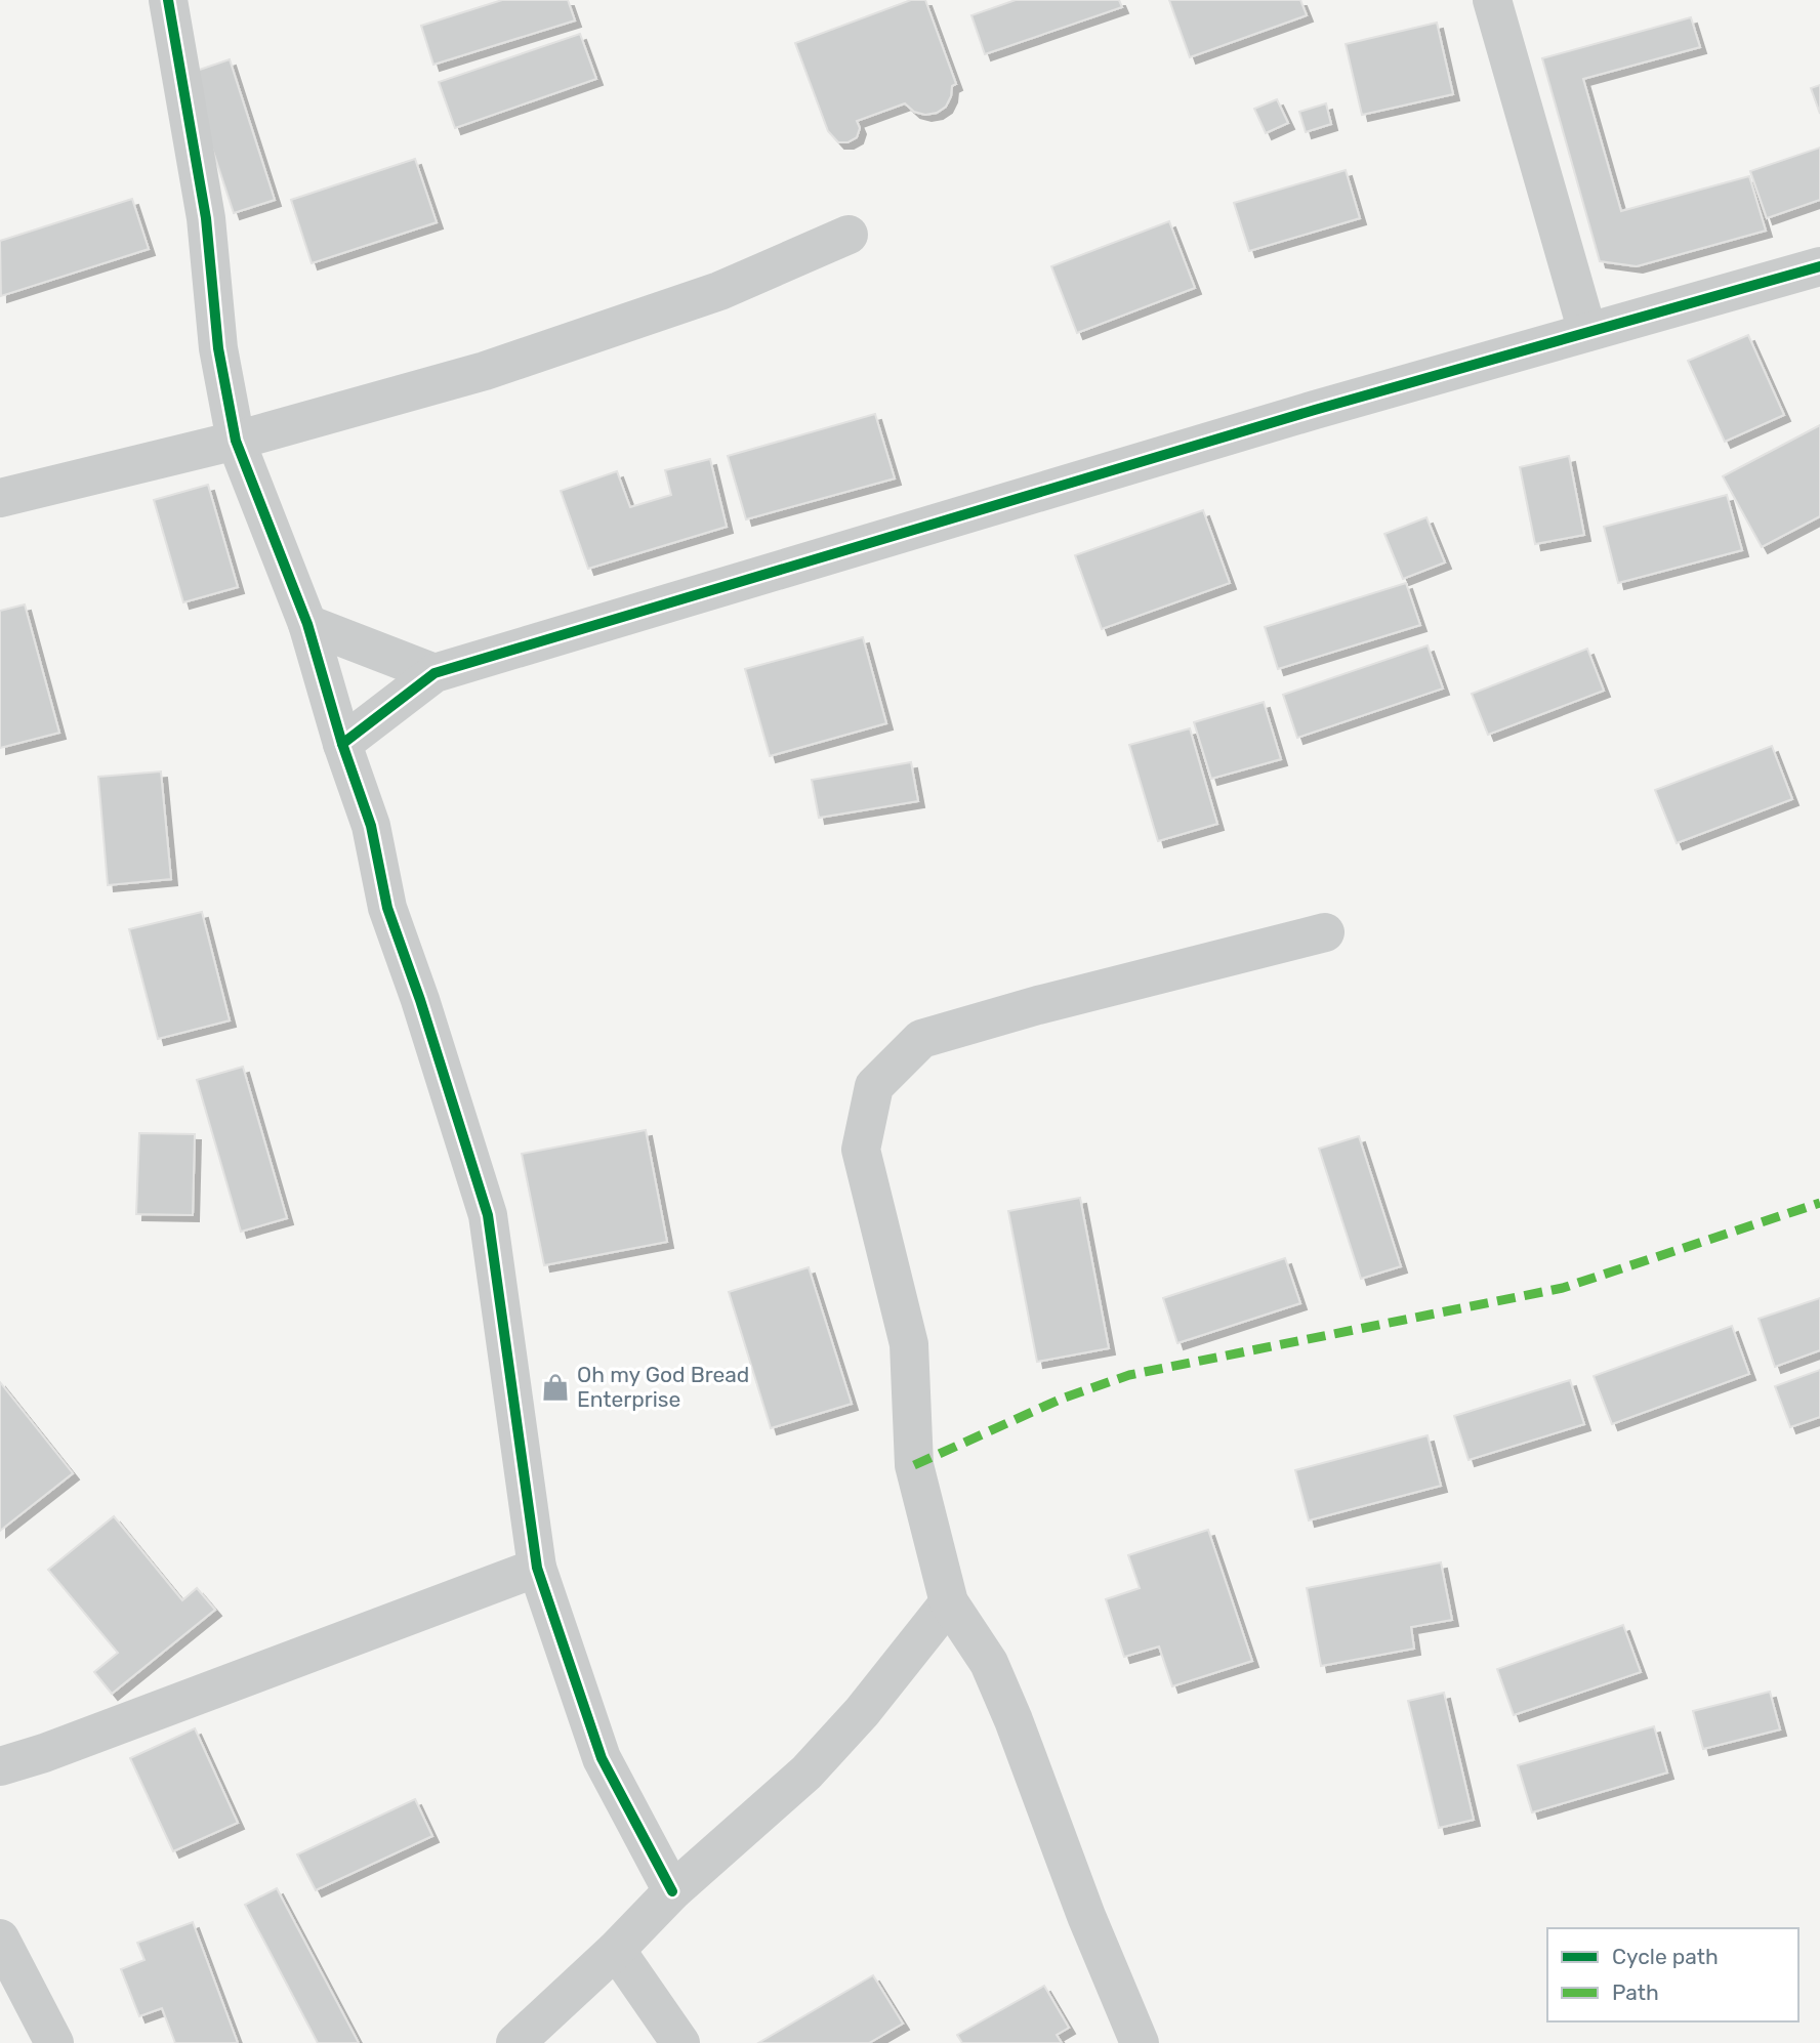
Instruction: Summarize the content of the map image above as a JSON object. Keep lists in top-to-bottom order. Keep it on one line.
{"places":{"shop":["Oh my God Bread Enterprise"]},"legend":["Cycle path","Path"]}
